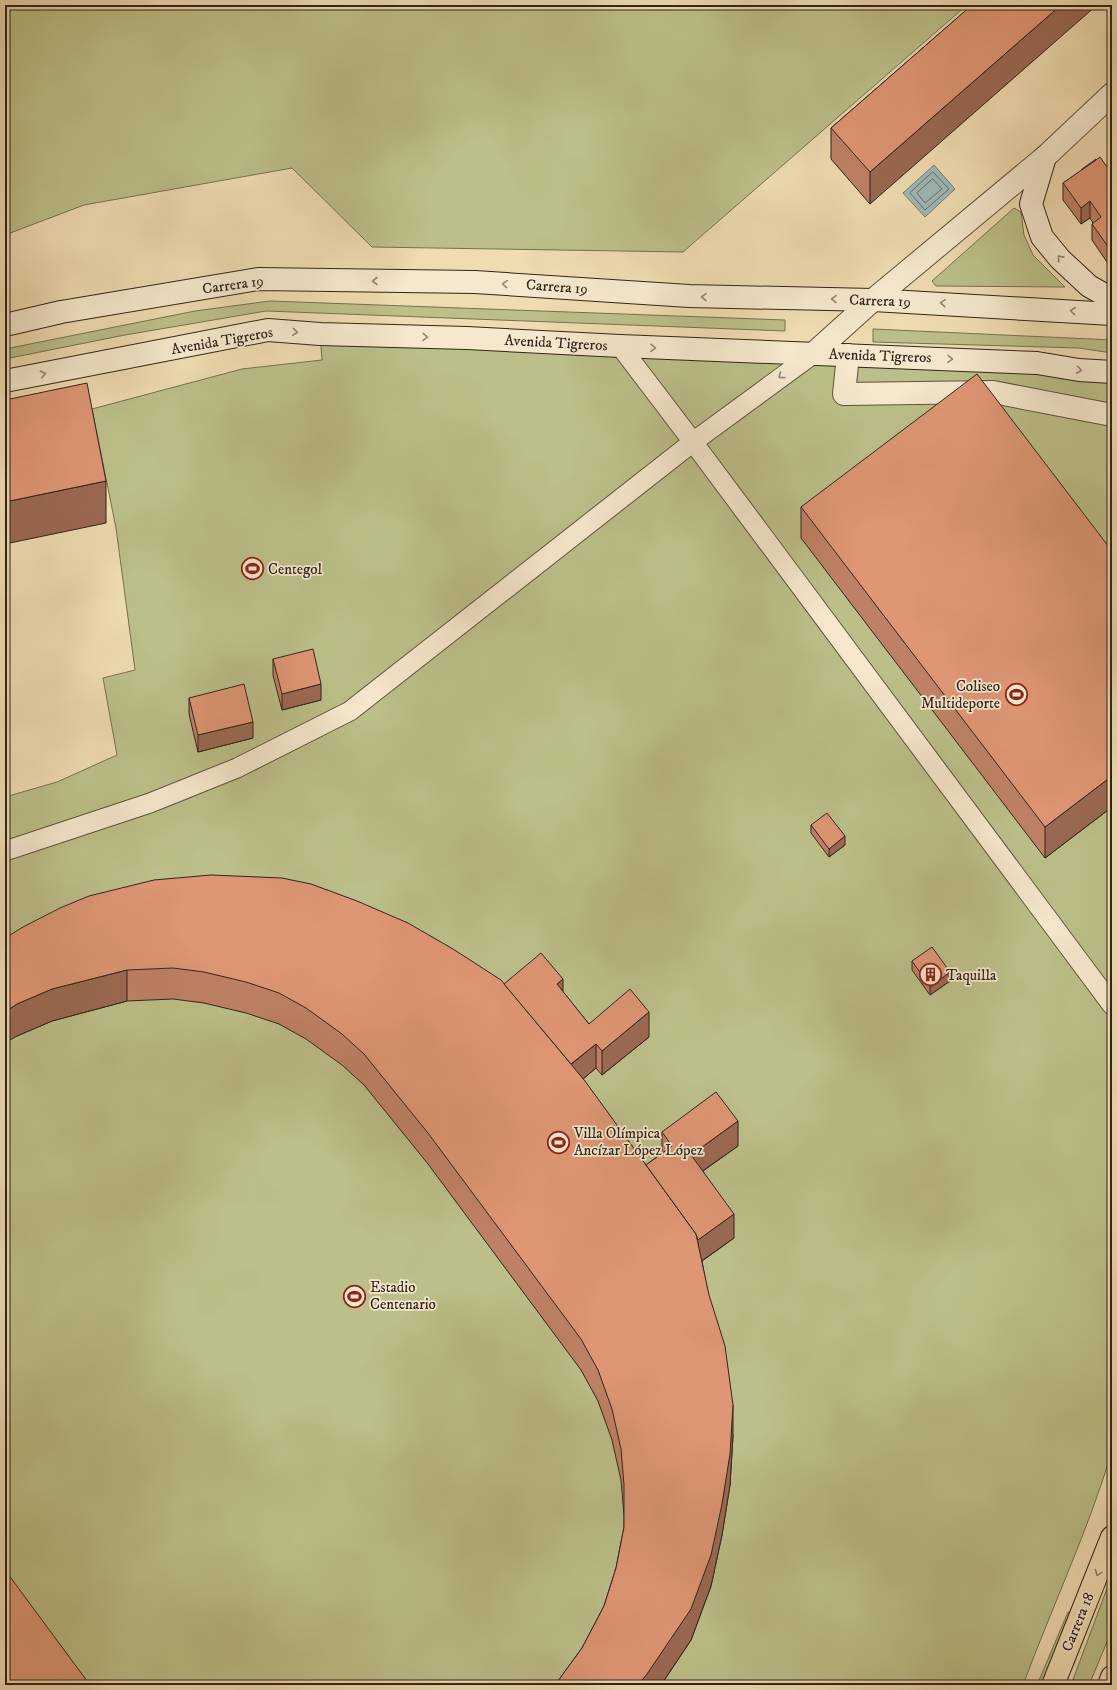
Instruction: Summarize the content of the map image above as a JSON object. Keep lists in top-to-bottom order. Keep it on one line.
{"streets":{"main road":["Carrera 18"],"street":["Carrera 19","Avenida Tigreros"]},"one_way":["Carrera 19","Avenida Tigreros","Carrera 18"],"places":{"sports":["Centegol","Coliseo Multideporte","Villa Olímpica Ancízar López López","Estadio Centenario"],"building":["Taquilla"]}}
